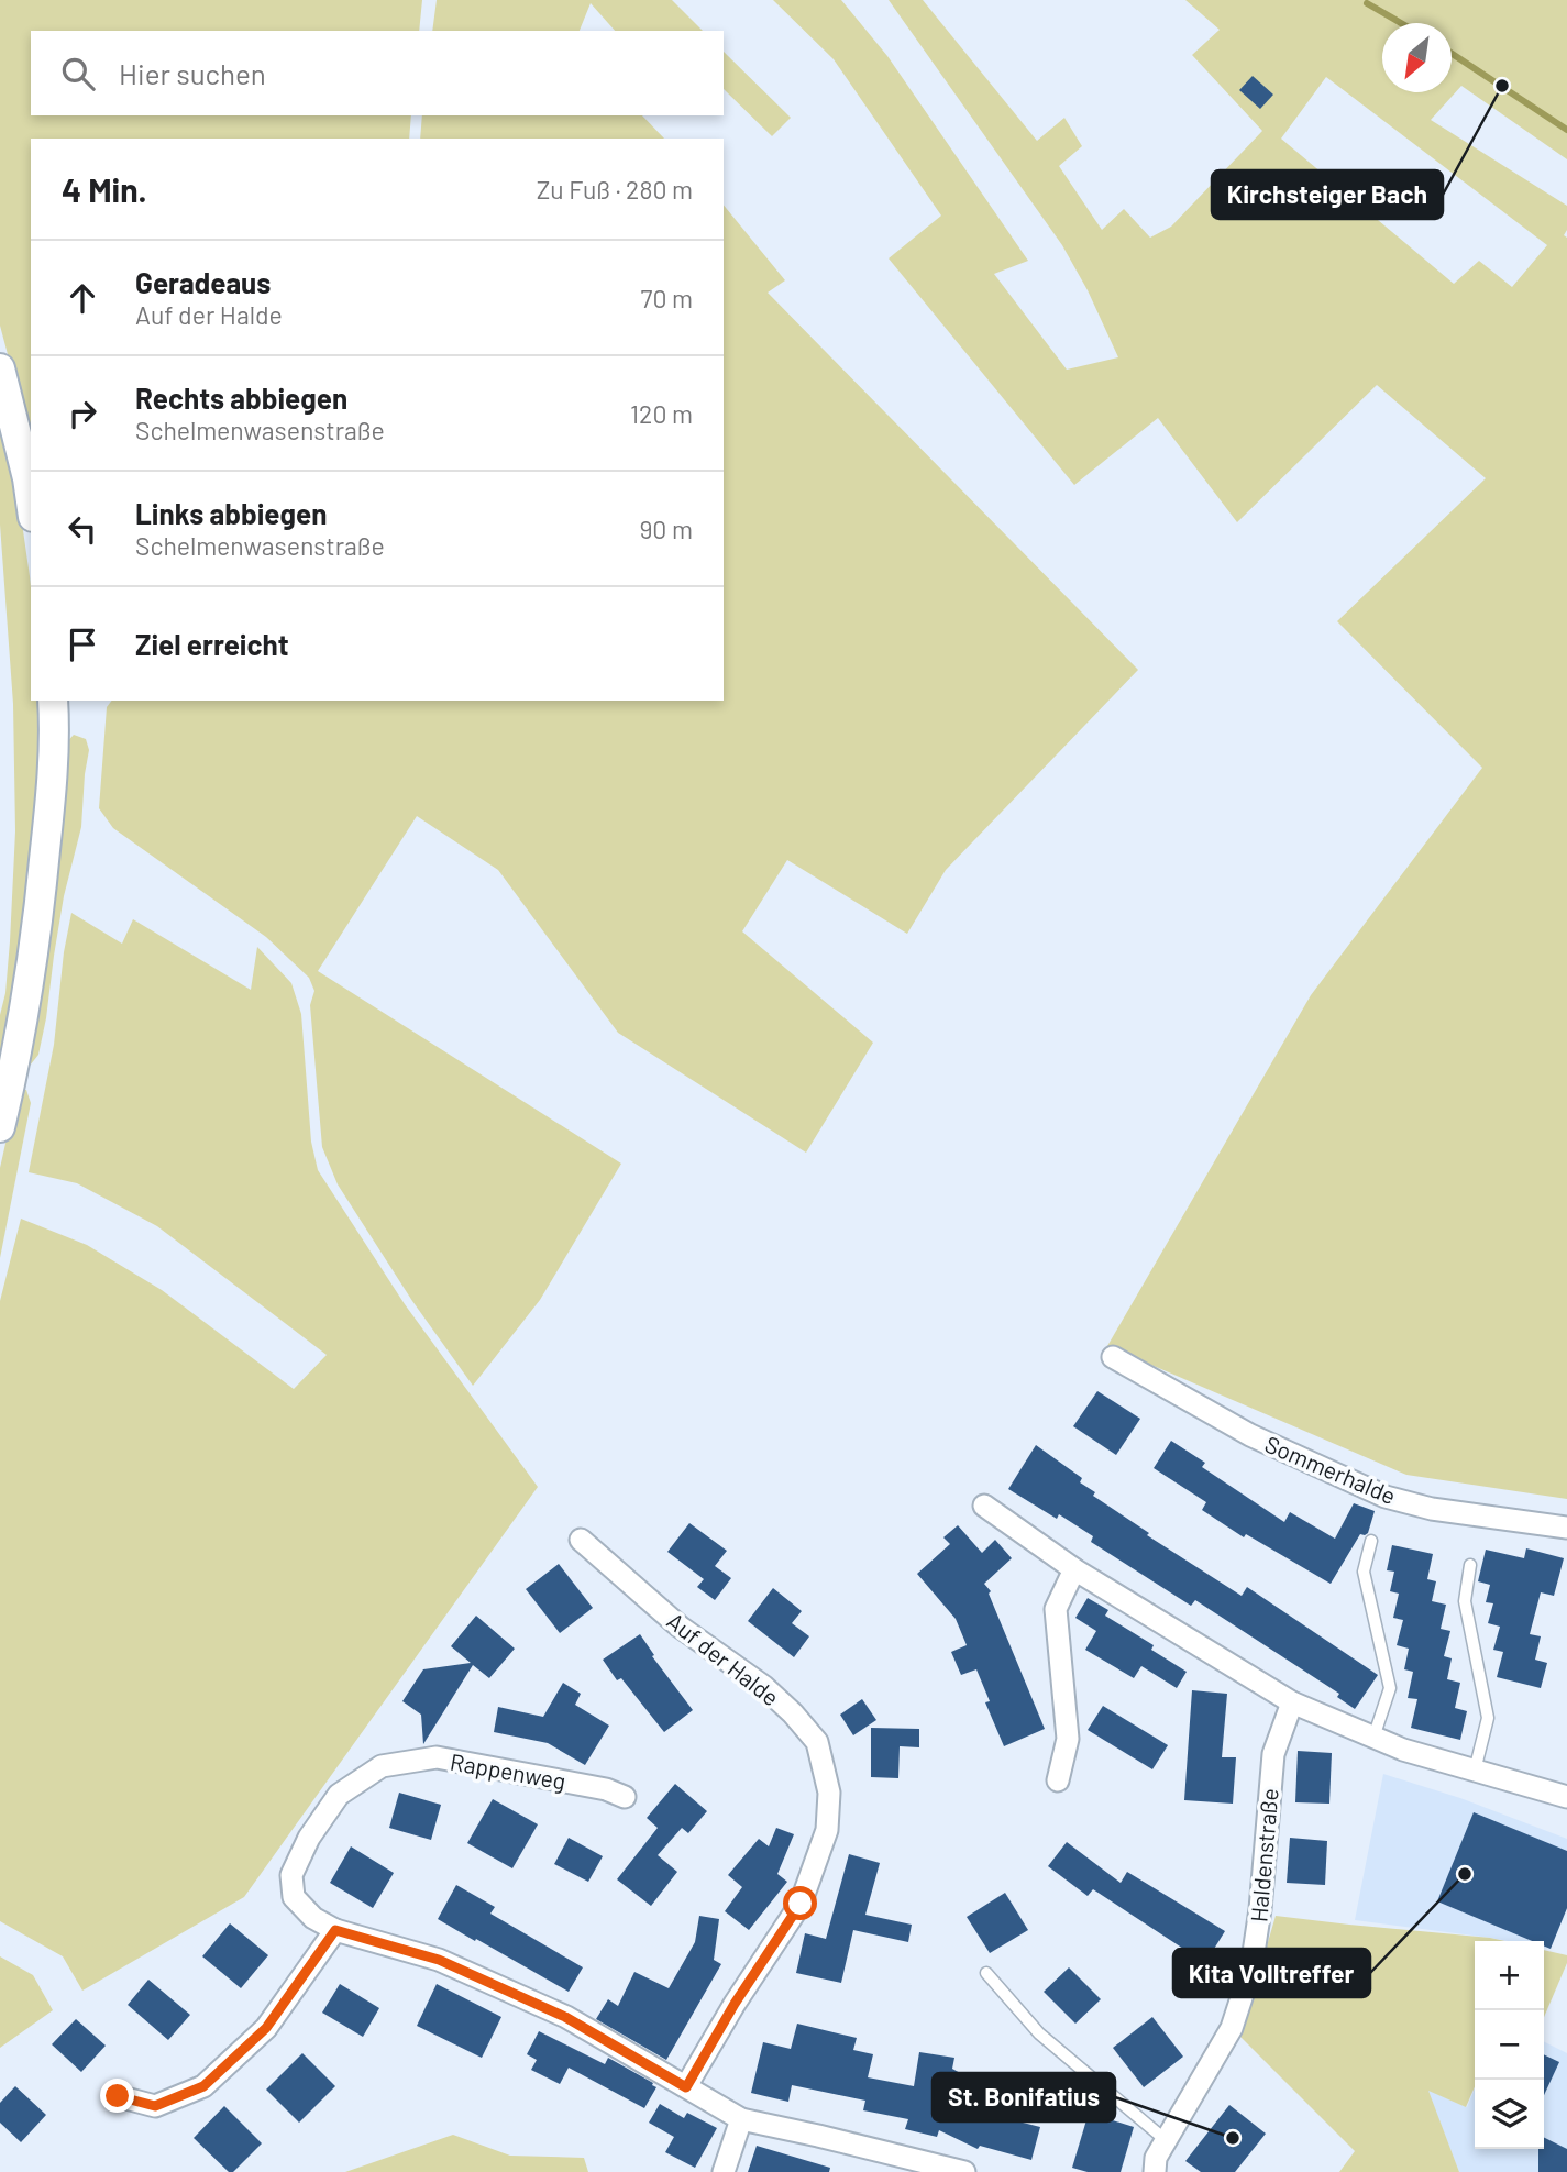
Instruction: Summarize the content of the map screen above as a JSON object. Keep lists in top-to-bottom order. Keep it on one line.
{"streets":{"street":["Sommerhalde","Auf der Halde","Rappenweg","Haldenstraße"]},"crossings":[["Auf der Halde","Rappenweg"]],"places":["Kirchsteiger Bach","Kita Volltreffer","St. Bonifatius"],"north":"bottom left","page":{"search":"Hier suchen","heading":["4 Min.","Zu Fuß · 280 m"],"list":[["Geradeaus","Auf der Halde","70 m"],["Rechts abbiegen","Schelmenwasenstraße","120 m"],["Links abbiegen","Schelmenwasenstraße","90 m"],"Ziel erreicht"],"map_buttons":["+","−"]}}
